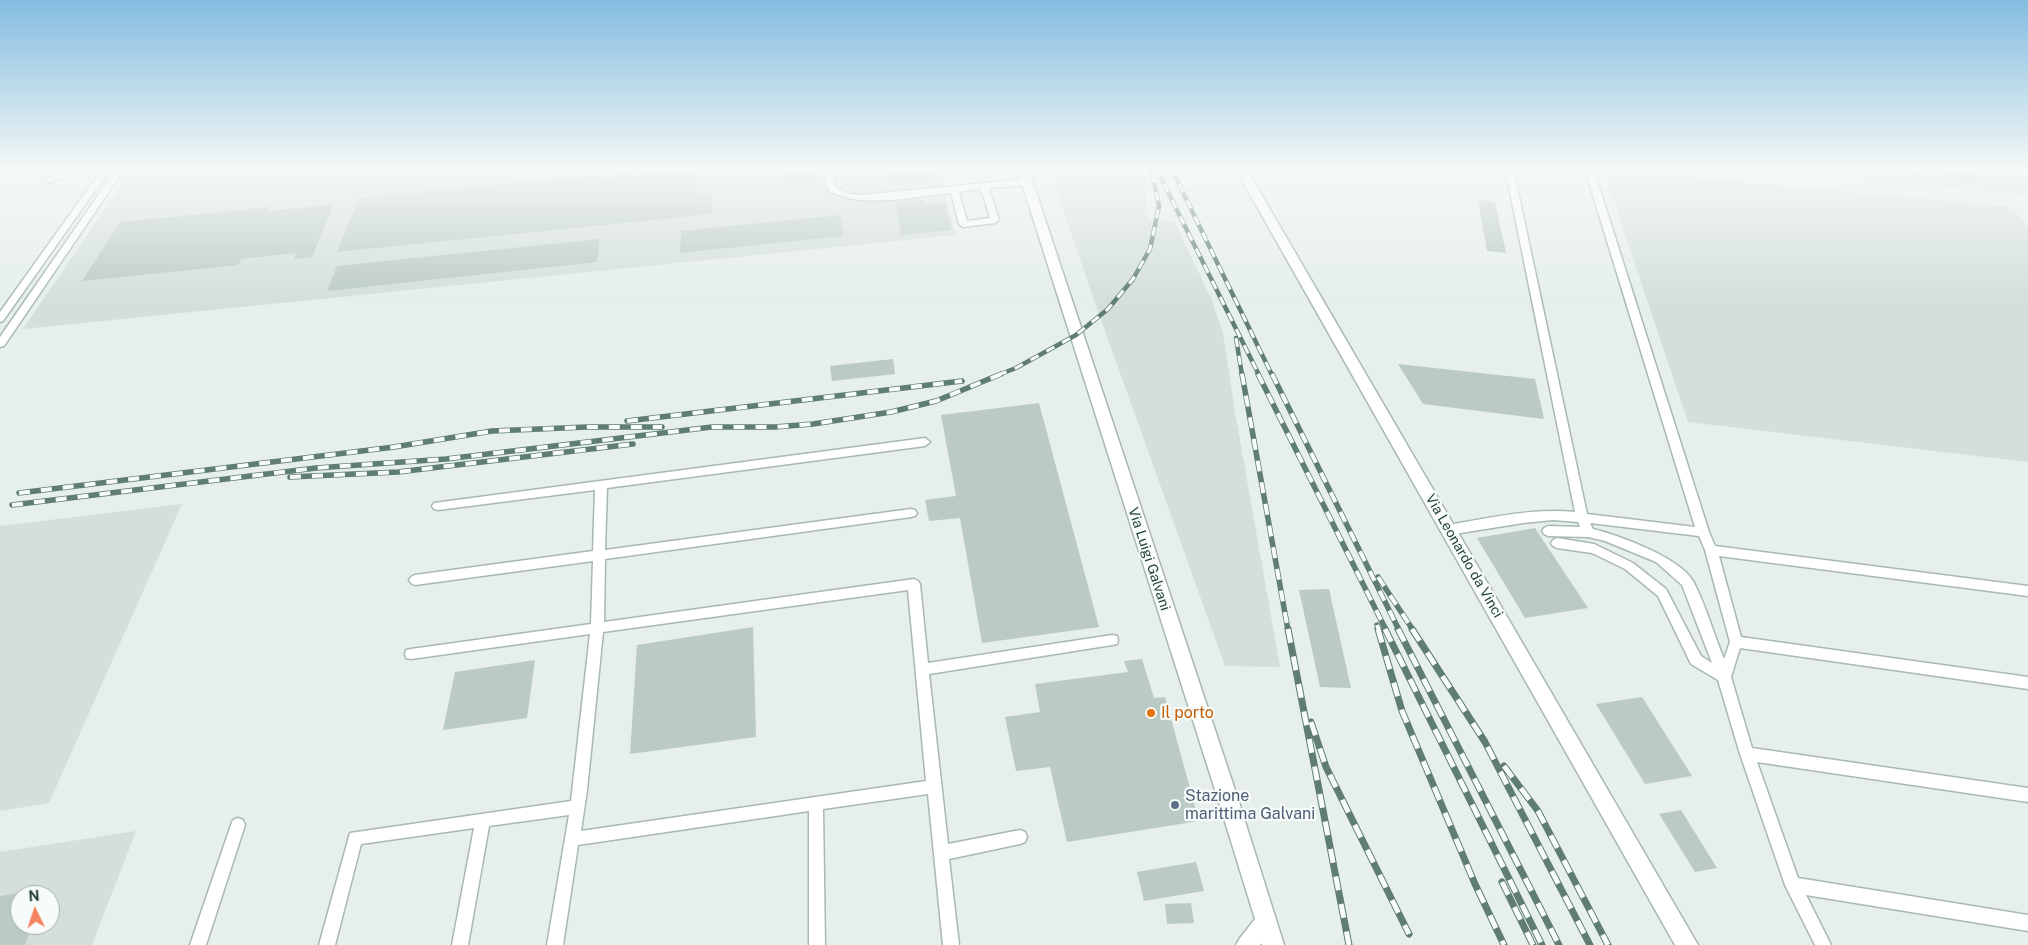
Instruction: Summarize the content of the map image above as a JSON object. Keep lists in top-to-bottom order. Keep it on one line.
{"streets":{"street":["Via Leonardo da Vinci","Via Luigi Galvani"]},"places":["Il porto","Stazione marittima Galvani"],"north":"top"}
